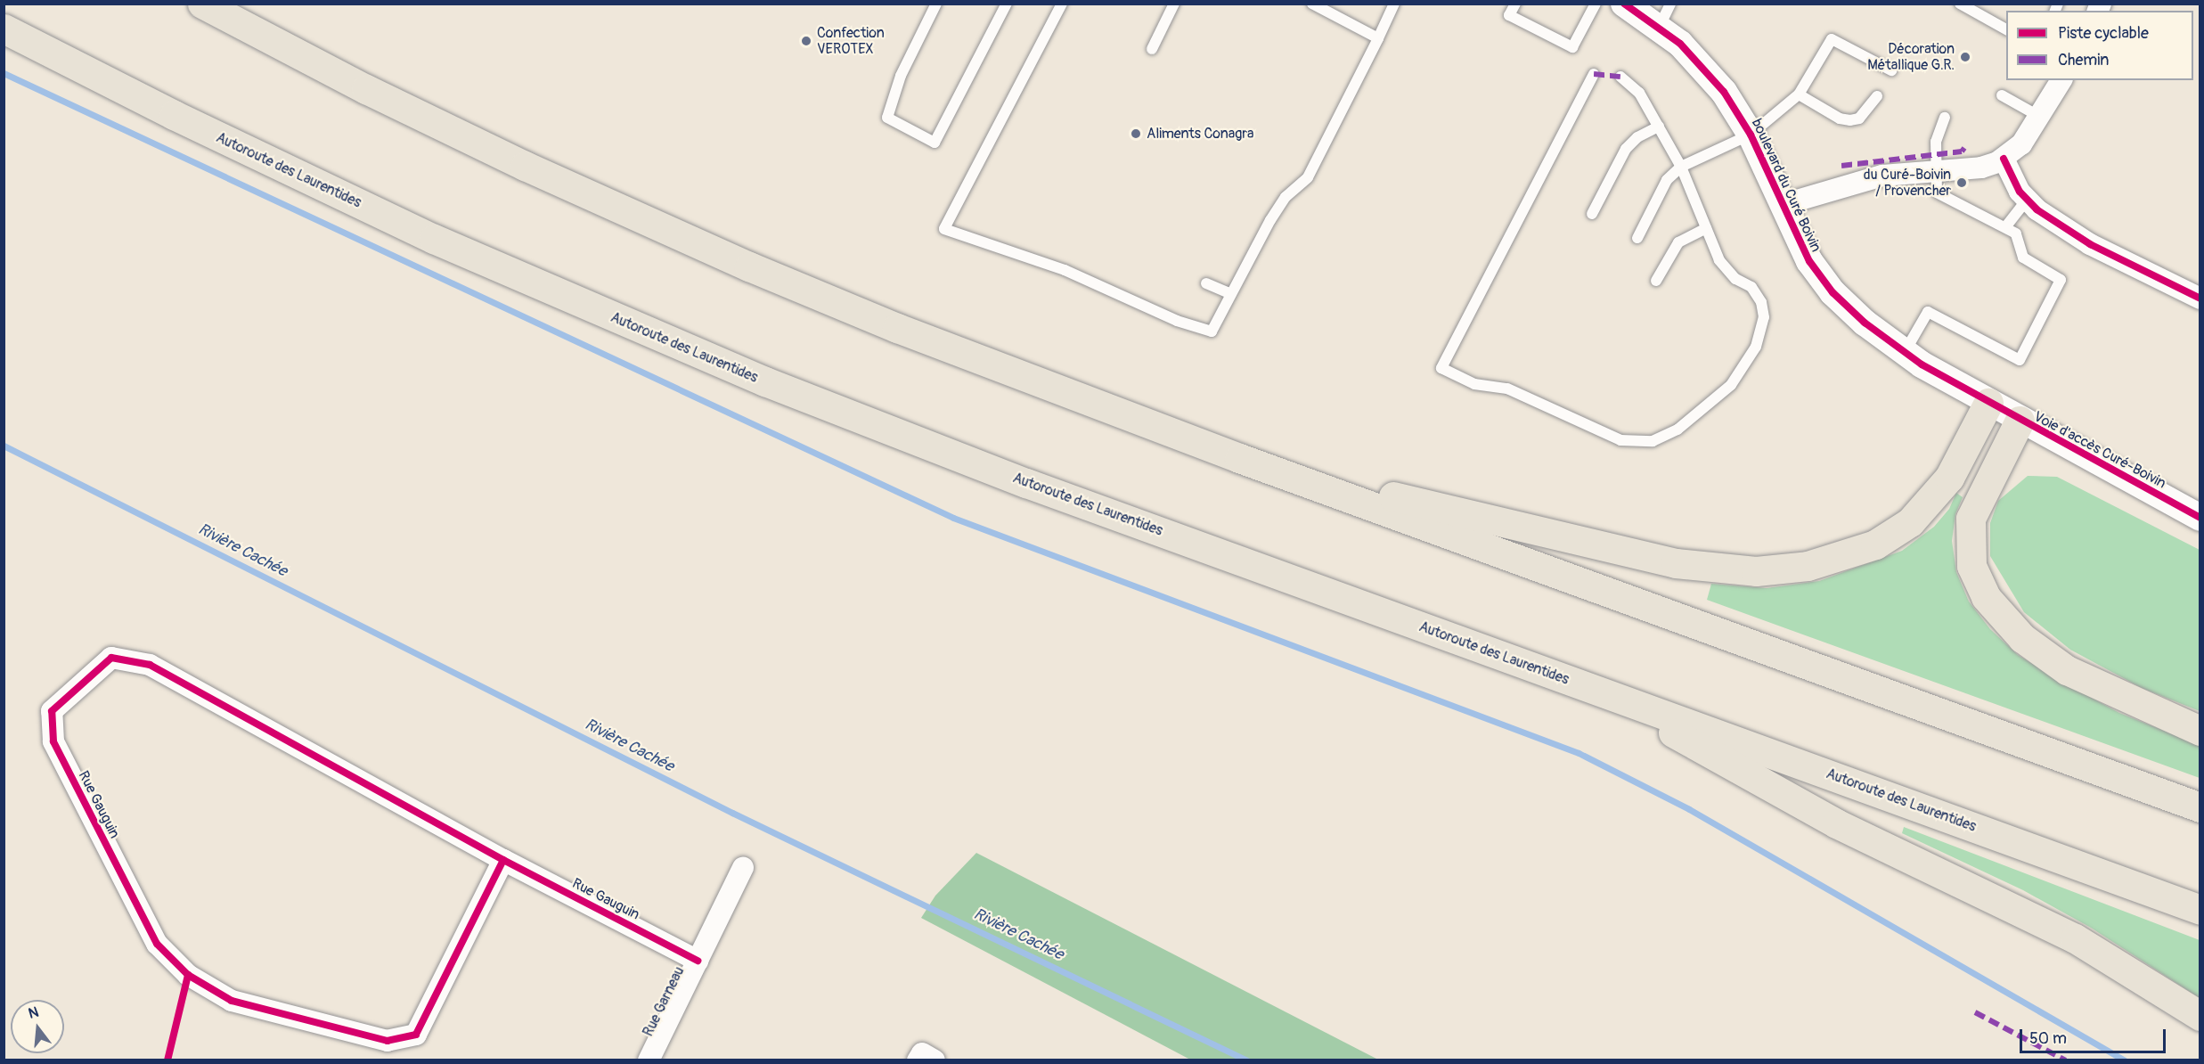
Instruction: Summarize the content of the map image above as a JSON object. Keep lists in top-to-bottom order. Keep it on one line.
{"streets":{"highway":["Autoroute des Laurentides"],"street":["boulevard du Curé Boivin","Voie d'accès Curé-Boivin","Rue Gauguin","Rue Garneau"]},"crossings":[["boulevard du Curé Boivin","Voie d'accès Curé-Boivin"],["Rue Gauguin","Rue Garneau"]],"water":["Rivière Cachée"],"places":["Confection VEROTEX","Décoration Métallique G.R.","Aliments Conagra","du Curé-Boivin / Provencher"],"legend":["Piste cyclable","Chemin"],"scale_bar":"50 m","north":"top"}
